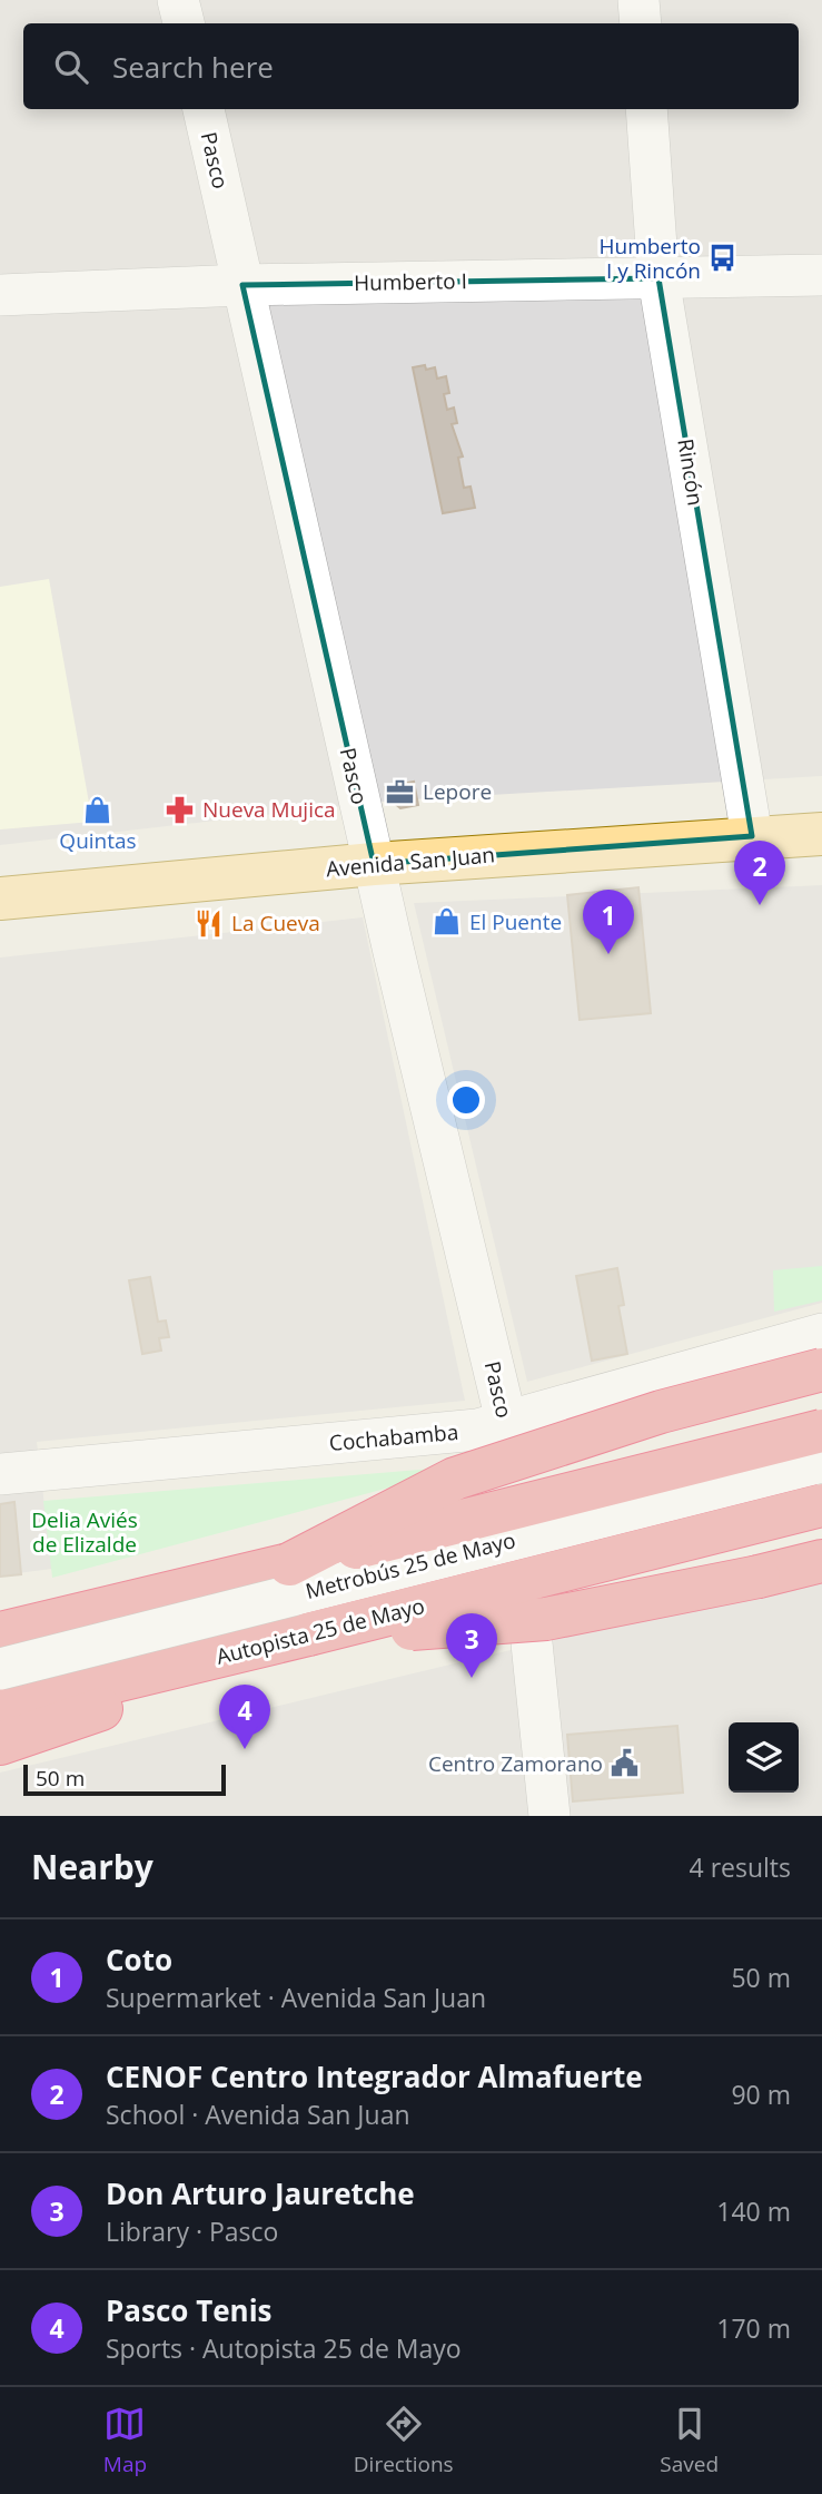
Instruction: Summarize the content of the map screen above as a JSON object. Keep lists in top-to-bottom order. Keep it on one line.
{"streets":{"highway":["Autopista 25 de Mayo"],"main road":["Avenida San Juan"],"street":["Pasco","Humberto I","Rincón","Cochabamba","Metrobús 25 de Mayo"]},"crossings":[["Pasco","Humberto I"],["Pasco","Avenida San Juan"],["Pasco","Cochabamba"],["Humberto I","Rincón"],["Rincón","Avenida San Juan"]],"parks":["Delia Aviés de Elizalde"],"places":{"bus stop":["Humberto I y Rincón"],"office":["Lepore"],"shop":["Quintas","El Puente"],"pharmacy":["Nueva Mujica"],"restaurant":["La Cueva"],"public building":["Centro Zamorano"]},"scale_bar":"50 m","page":{"search":"Search here","pins":["2","1","3","4"],"scale":"50 m","heading":["Nearby","4 results"],"list":[{"mark":"1","name":"Coto","note":"Supermarket · Avenida San Juan","value":"50 m"},{"mark":"2","name":"CENOF Centro Integrador Almafuerte","note":"School · Avenida San Juan","value":"90 m"},{"mark":"3","name":"Don Arturo Jauretche","note":"Library · Pasco","value":"140 m"},{"mark":"4","name":"Pasco Tenis","note":"Sports · Autopista 25 de Mayo","value":"170 m"}],"nav":["Map","Directions","Saved"]}}
